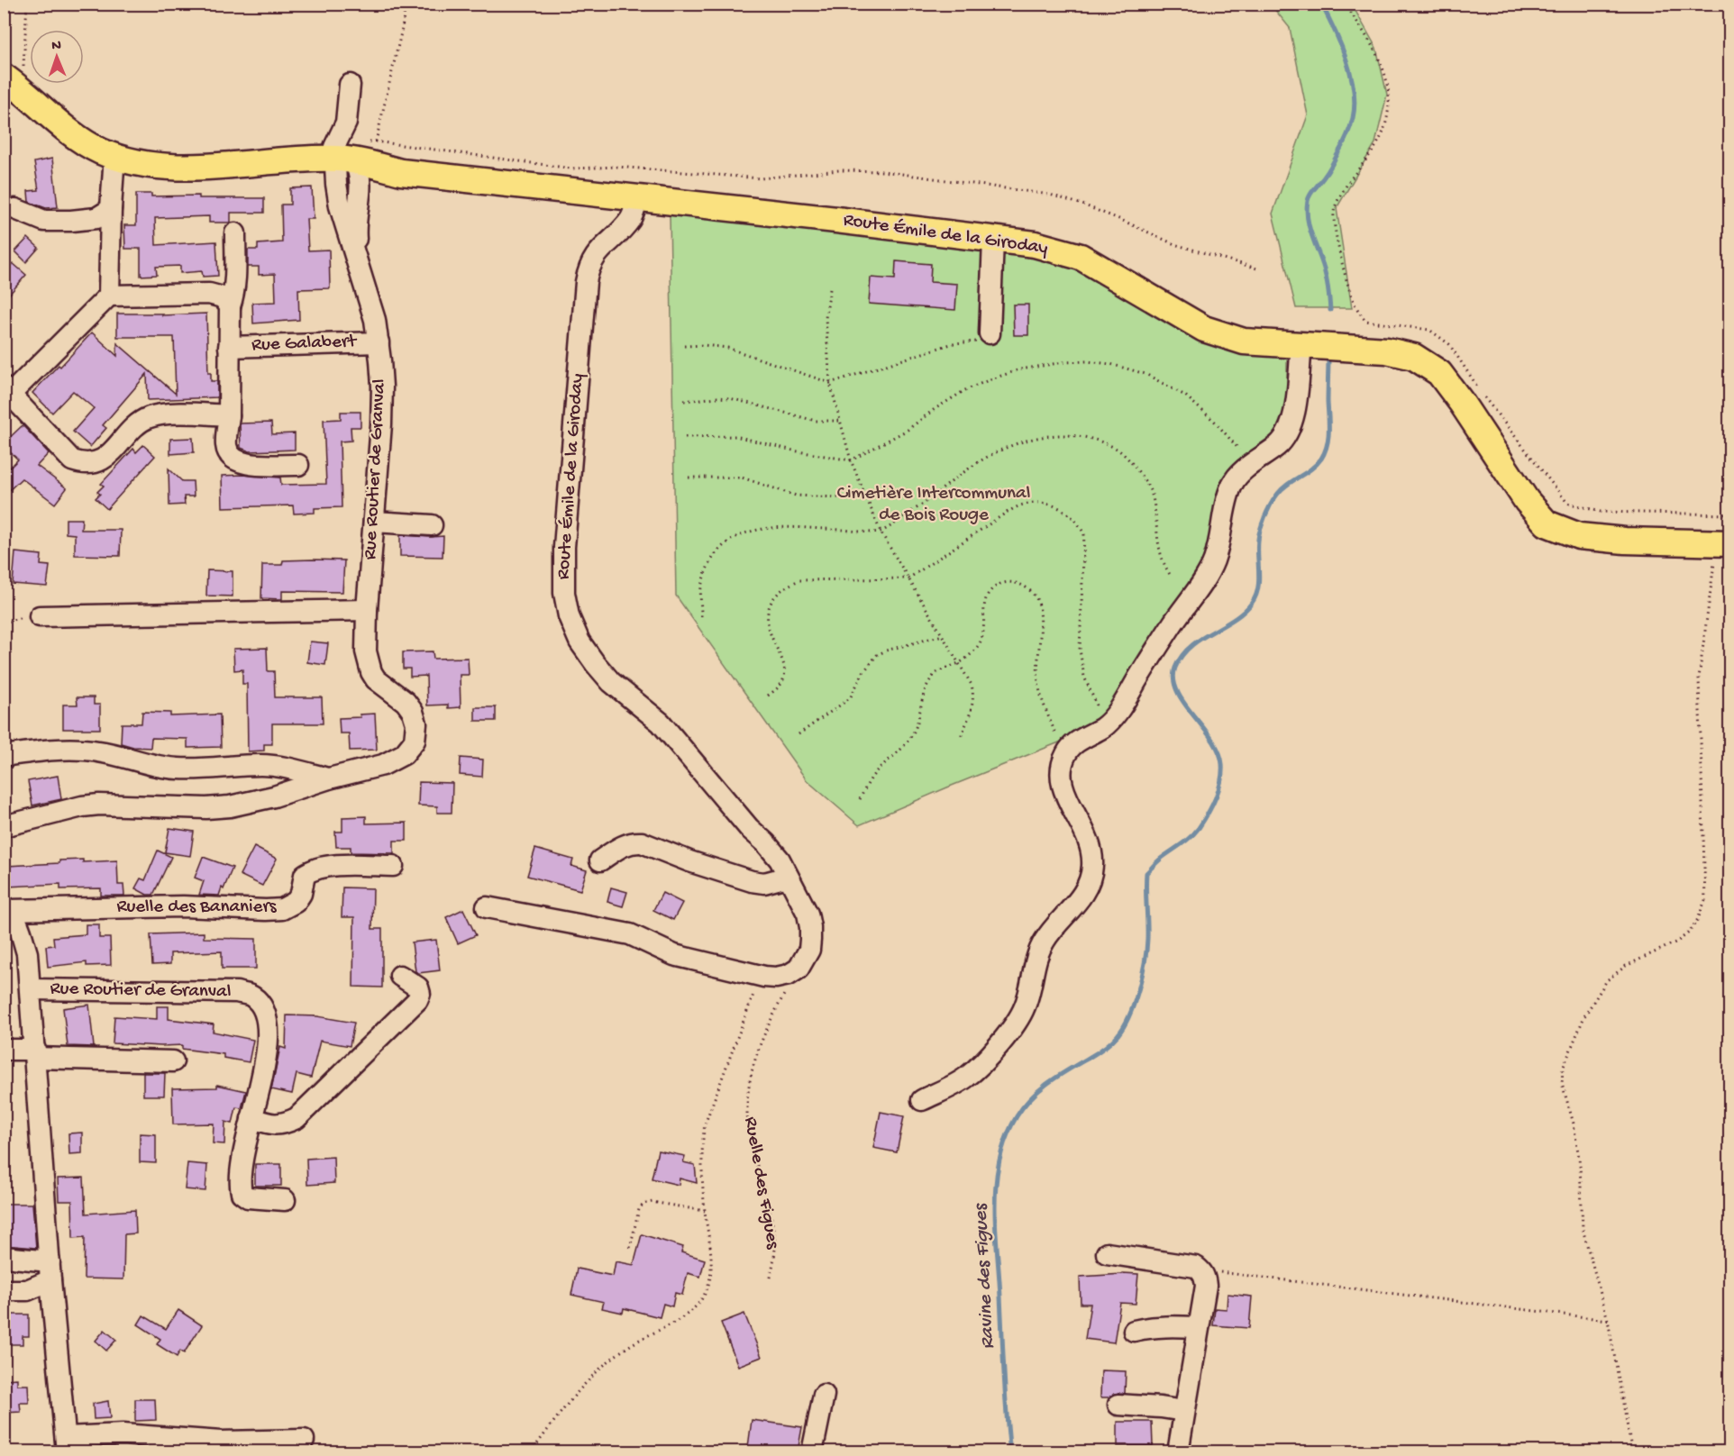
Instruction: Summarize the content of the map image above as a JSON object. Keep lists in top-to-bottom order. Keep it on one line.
{"streets":{"main road":["Route Émile de la Giroday"],"street":["Rue Galabert","Rue Routier de Granval","Ruelle des Bananiers"],"path":["Ruelle des Figues"]},"crossings":[["Route Émile de la Giroday","Rue Routier de Granval"],["Rue Galabert","Rue Routier de Granval"],["Rue Routier de Granval","Ruelle des Bananiers"]],"water":["Ravine des Figues"],"parks":["Cimetière Intercommunal de Bois Rouge"],"north":"top"}
